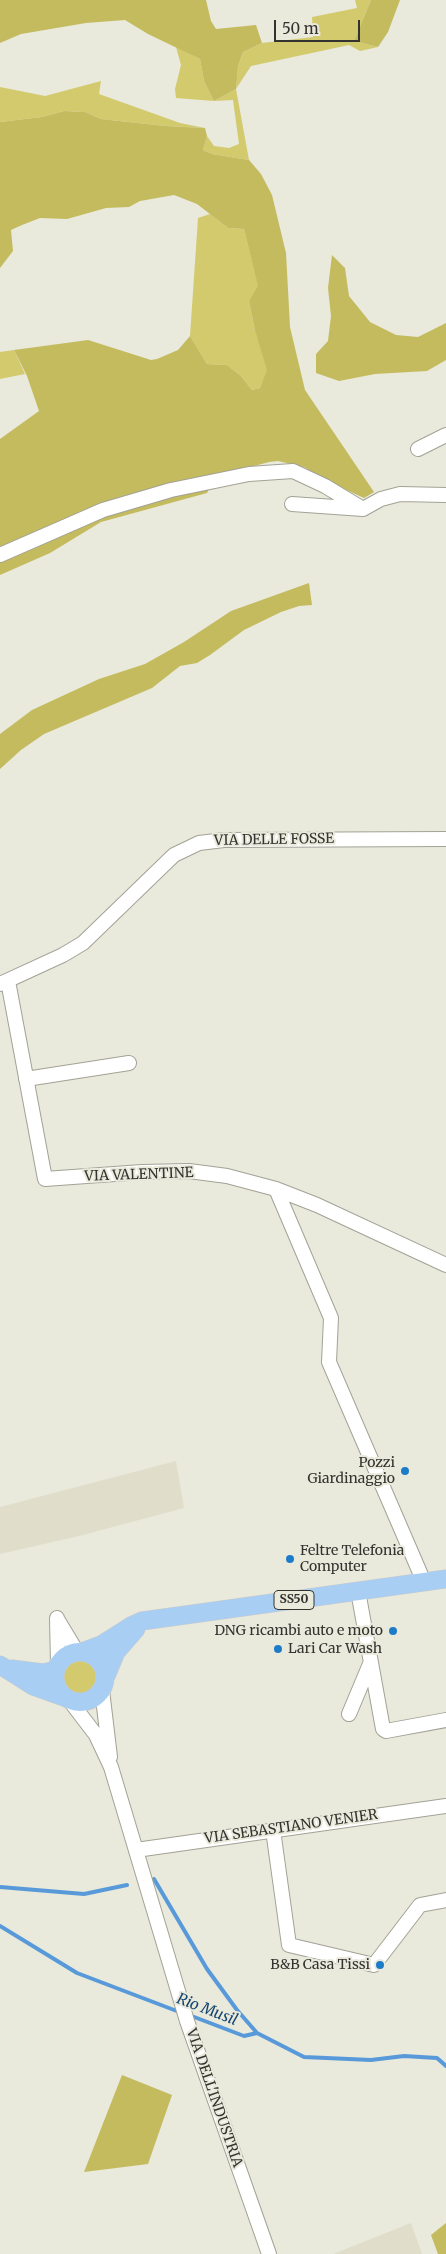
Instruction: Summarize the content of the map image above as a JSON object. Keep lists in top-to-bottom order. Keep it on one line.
{"streets":{"main road":["SS50"],"street":["VIA DELLE FOSSE","VIA VALENTINE","VIA SEBASTIANO VENIER","VIA DELL'INDUSTRIA"]},"crossings":[["VIA DELLE FOSSE","VIA VALENTINE"],["SS50","VIA DELL'INDUSTRIA"],["VIA SEBASTIANO VENIER","VIA DELL'INDUSTRIA"]],"water":["Rio Musil"],"places":["Pozzi Giardinaggio","Feltre Telefonia Computer","DNG ricambi auto e moto","Lari Car Wash","B&B Casa Tissi"],"scale_bar":"50 m"}
